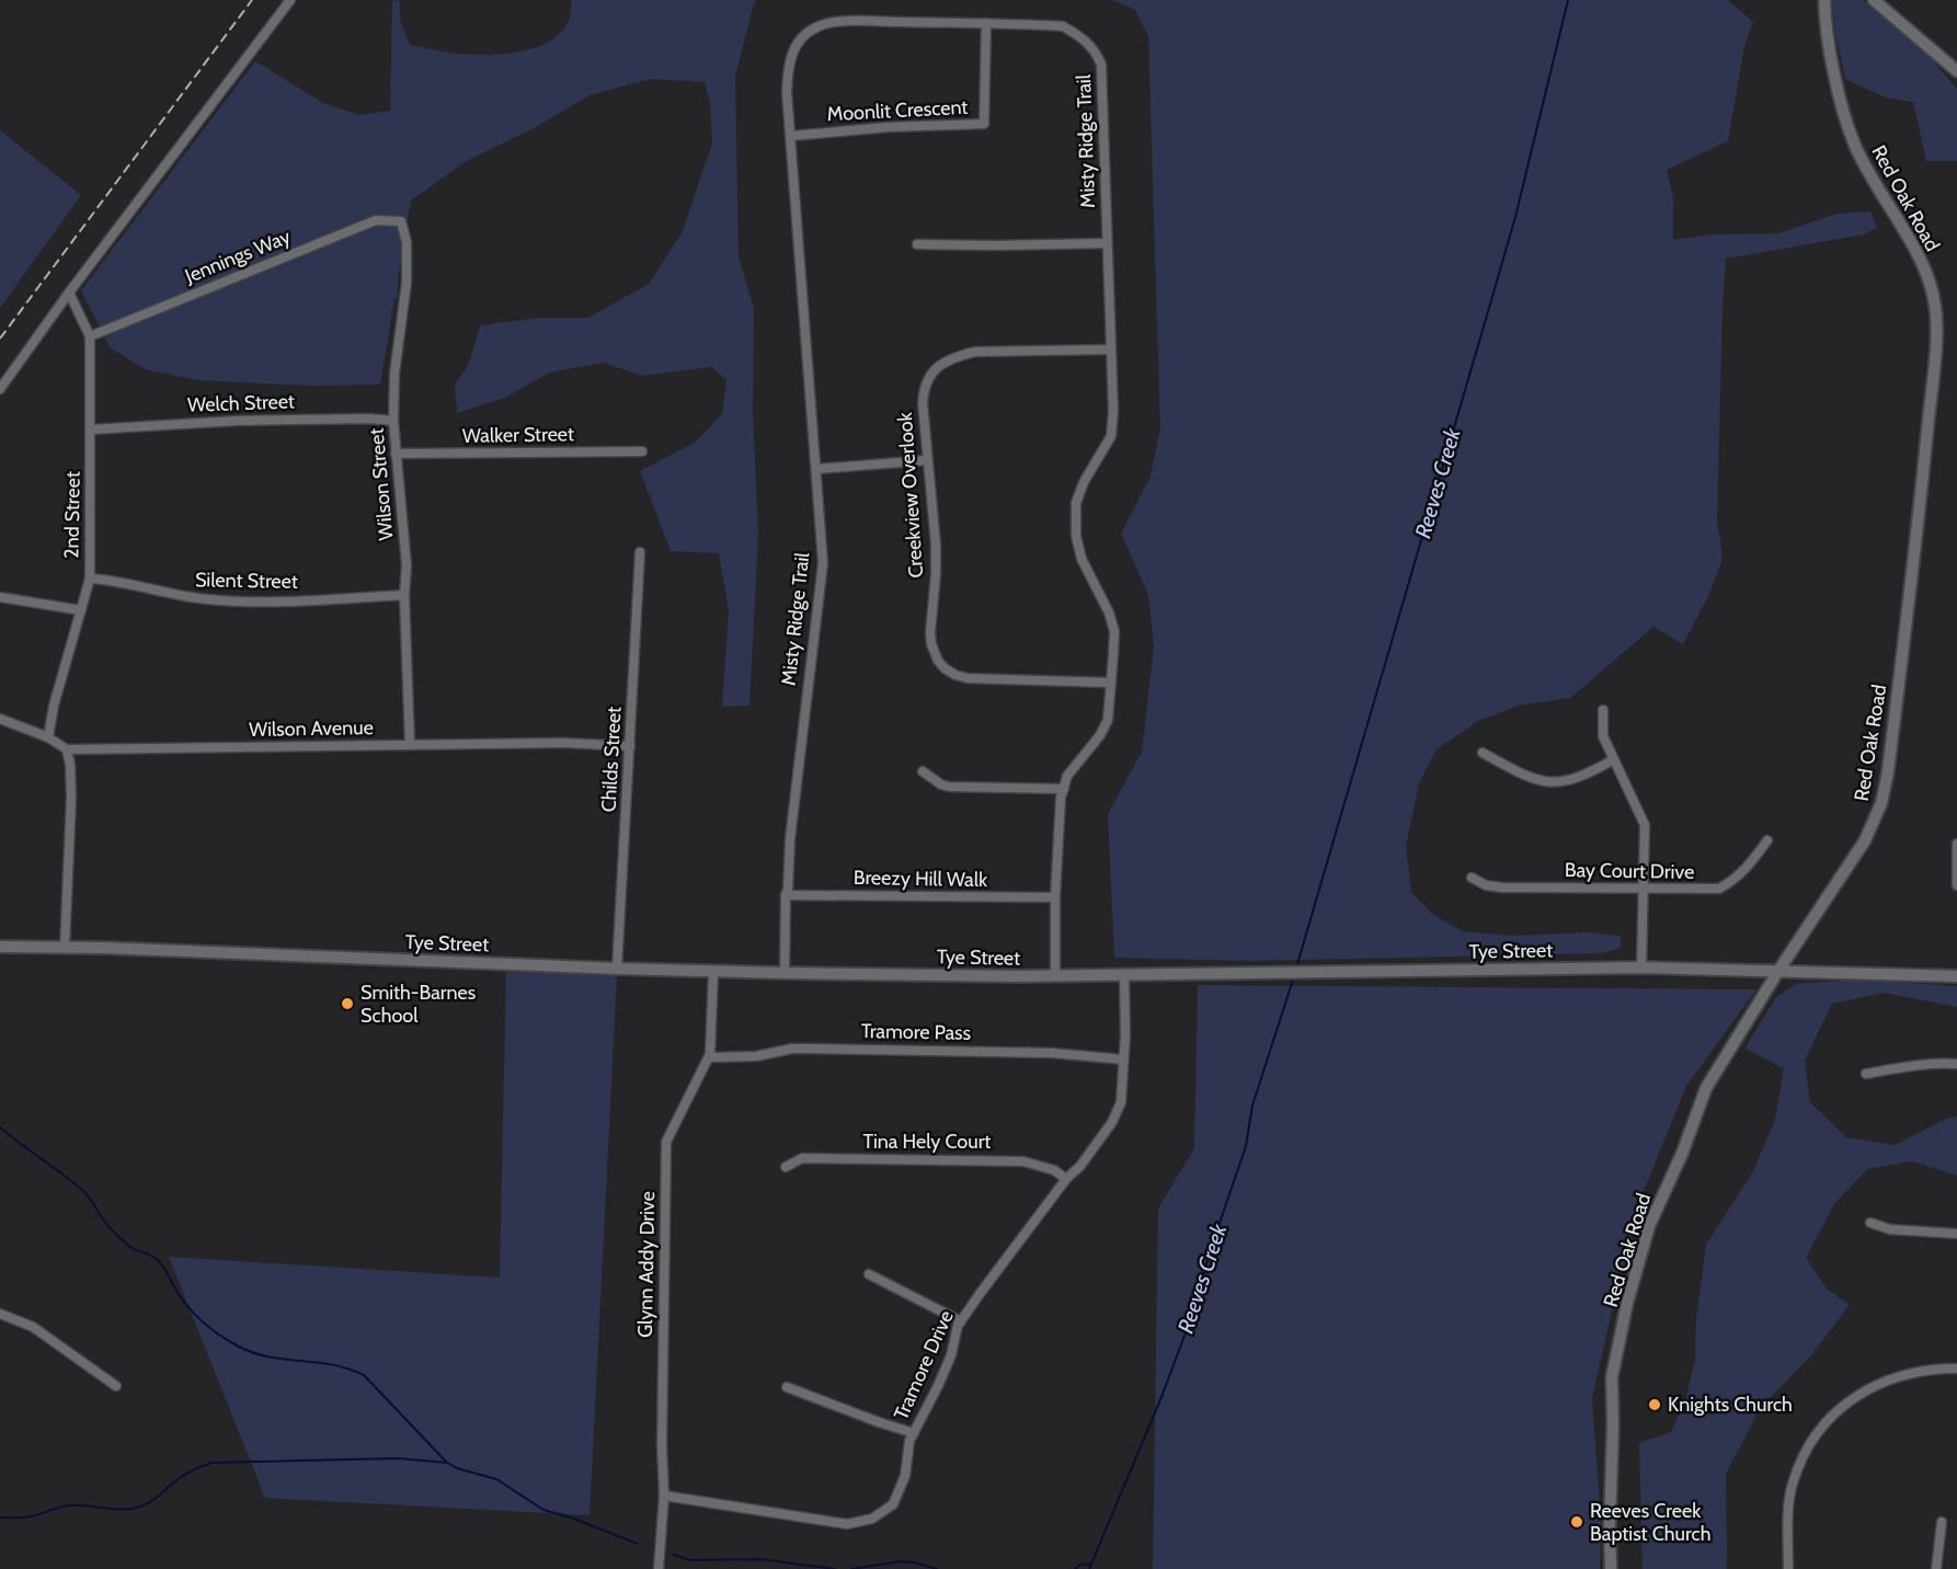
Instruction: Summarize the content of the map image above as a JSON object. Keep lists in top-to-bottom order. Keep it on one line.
{"streets":{"street":["Moonlit Crescent","Misty Ridge Trail","Red Oak Road","Jennings Way","Welch Street","Walker Street","Wilson Street","Creekview Overlook","2nd Street","Silent Street","Wilson Avenue","Childs Street","Bay Court Drive","Breezy Hill Walk","Tye Street","Tramore Pass","Tina Hely Court","Glynn Addy Drive","Tramore Drive"]},"crossings":[["Moonlit Crescent","Misty Ridge Trail"],["Misty Ridge Trail","Creekview Overlook"],["Misty Ridge Trail","Breezy Hill Walk"],["Misty Ridge Trail","Tye Street"],["Red Oak Road","Tye Street"],["Jennings Way","Wilson Street"],["Jennings Way","2nd Street"],["Welch Street","Wilson Street"],["Welch Street","2nd Street"],["Walker Street","Wilson Street"],["Wilson Street","Silent Street"],["Wilson Street","Wilson Avenue"],["2nd Street","Silent Street"],["Wilson Avenue","Childs Street"],["Childs Street","Tye Street"],["Tye Street","Glynn Addy Drive"],["Tye Street","Tramore Drive"],["Tramore Pass","Glynn Addy Drive"],["Tramore Pass","Tramore Drive"],["Tina Hely Court","Tramore Drive"],["Glynn Addy Drive","Tramore Drive"]],"water":["Reeves Creek"],"places":["Smith-Barnes School","Knights Church","Reeves Creek Baptist Church"]}
